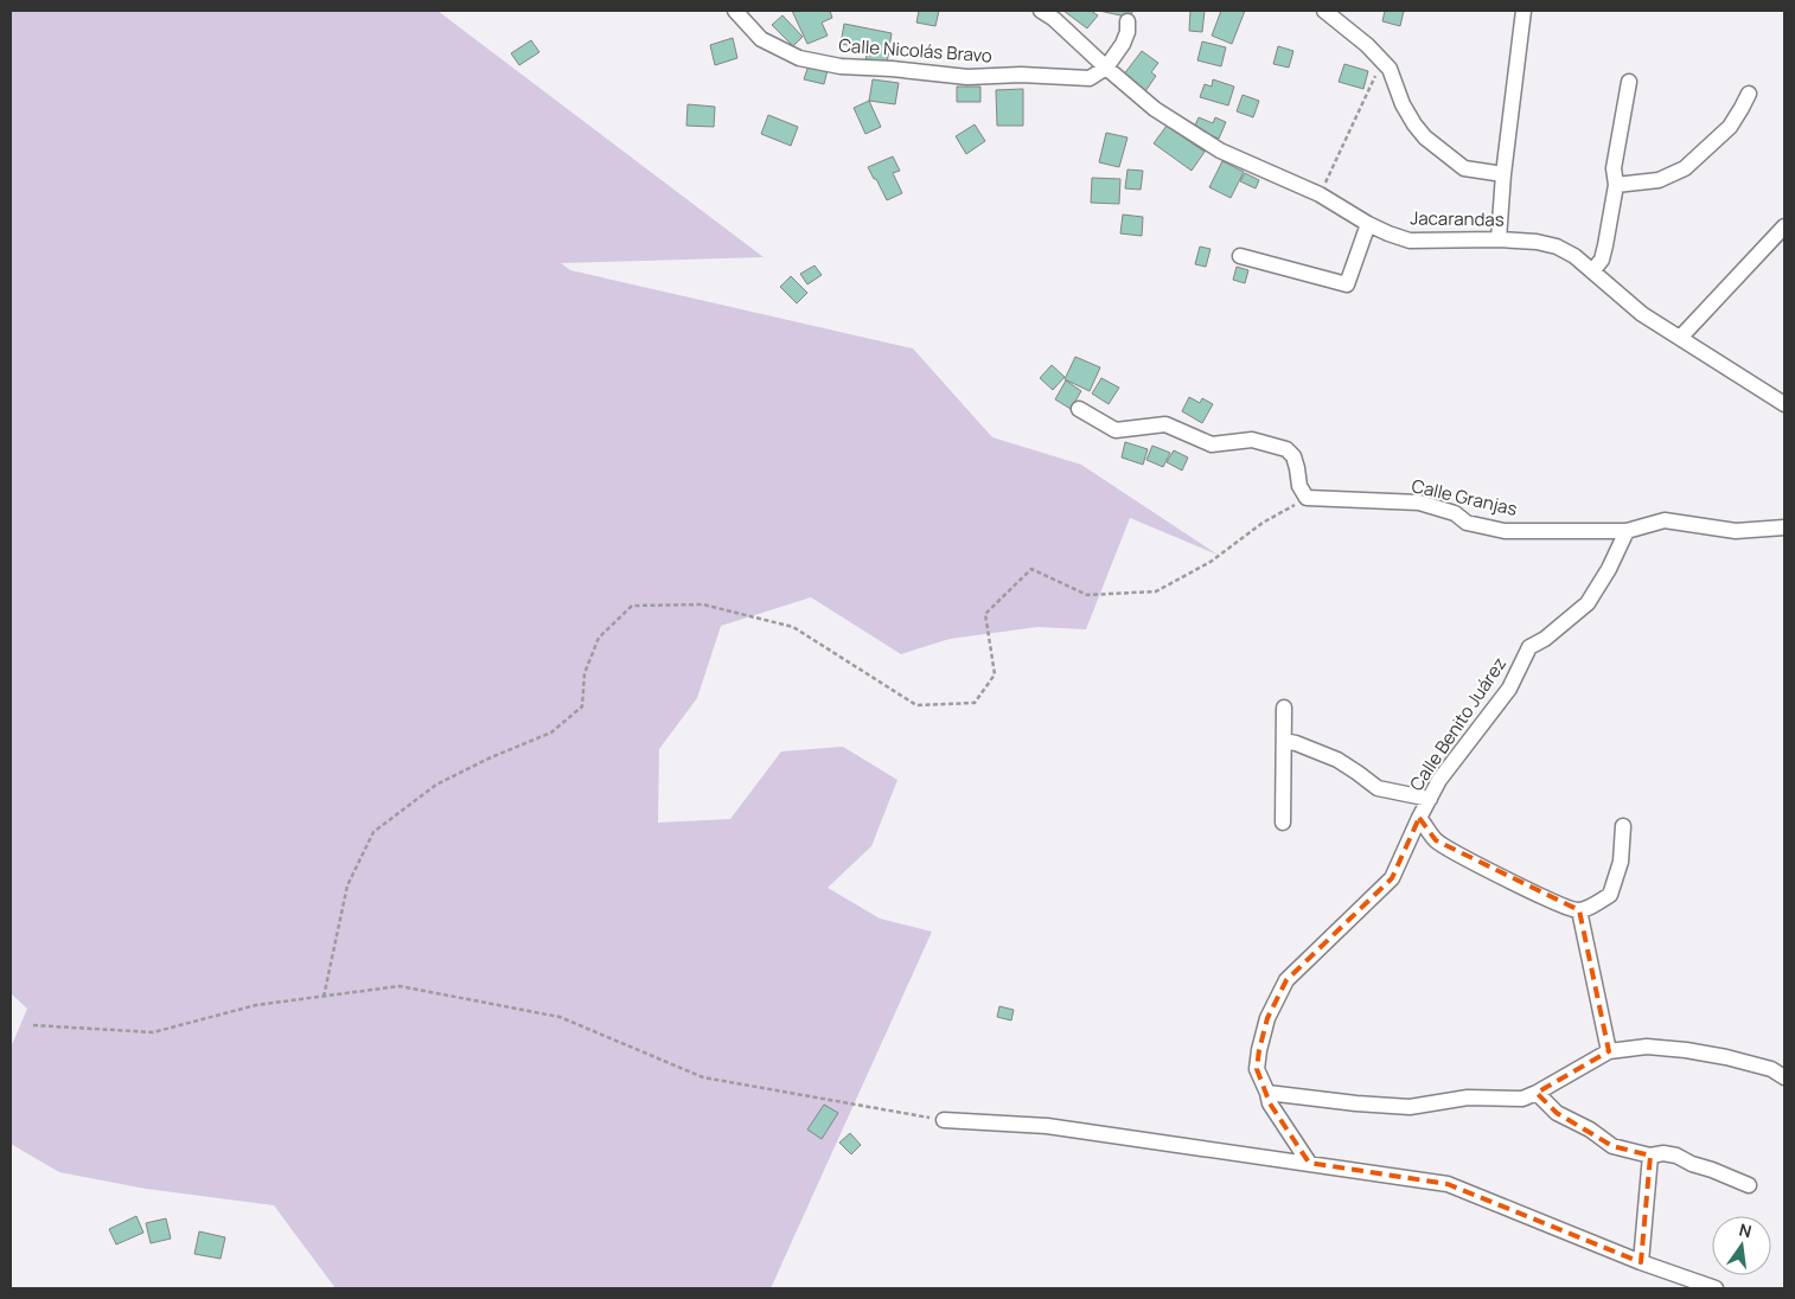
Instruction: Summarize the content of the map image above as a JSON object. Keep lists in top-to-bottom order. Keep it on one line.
{"streets":{"street":["Calle Nicolás Bravo","Jacarandas","Calle Granjas","Calle Benito Juárez"]},"crossings":[["Calle Nicolás Bravo","Jacarandas"],["Calle Granjas","Calle Benito Juárez"]],"north":"top"}
